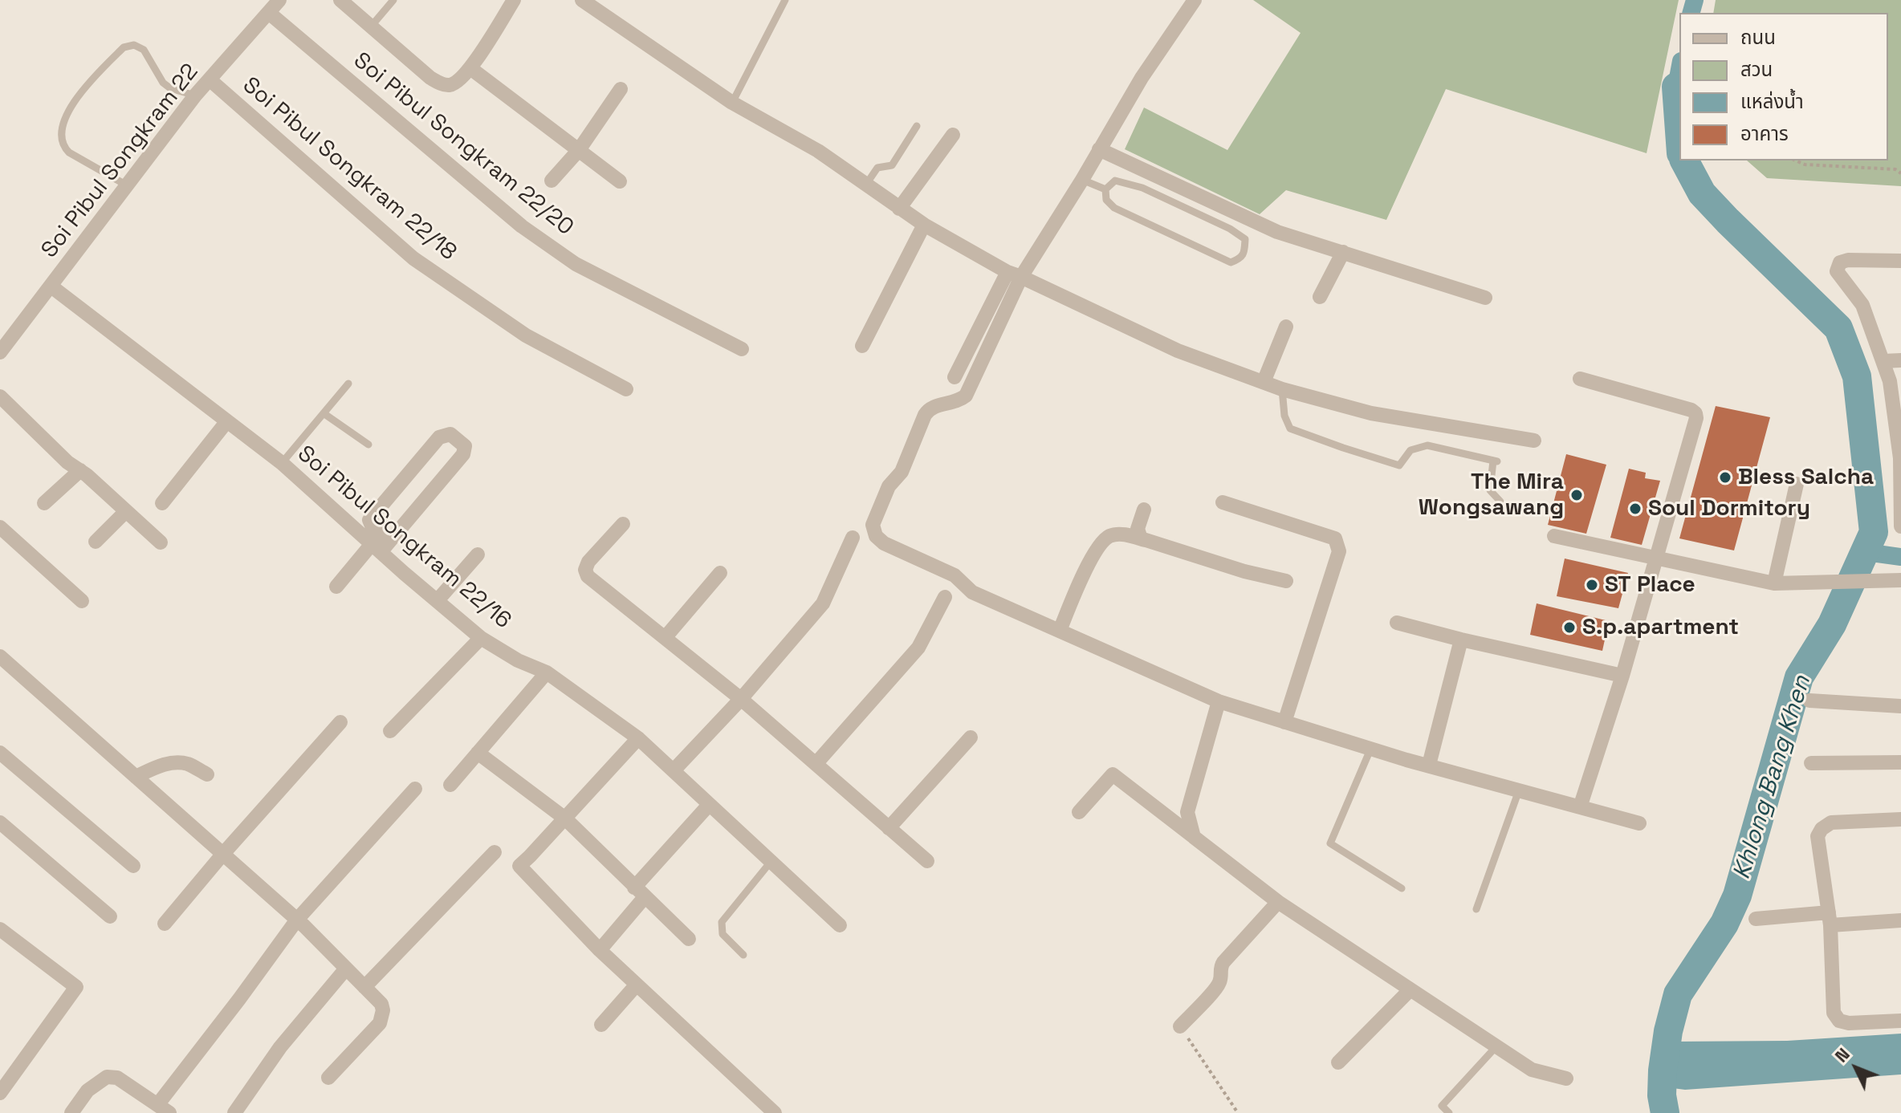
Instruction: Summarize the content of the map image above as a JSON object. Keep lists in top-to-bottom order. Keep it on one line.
{"streets":{"street":["Soi Pibul Songkram 22/20","Soi Pibul Songkram 22","Soi Pibul Songkram 22/18","Soi Pibul Songkram 22/16"]},"crossings":[["Soi Pibul Songkram 22/20","Soi Pibul Songkram 22"],["Soi Pibul Songkram 22","Soi Pibul Songkram 22/18"],["Soi Pibul Songkram 22","Soi Pibul Songkram 22/16"]],"water":["Khlong Bang Khen"],"places":["Bless Salcha","The Mira Wongsawang","Soul Dormitory","ST Place","S.p.apartment"],"legend":["ถนน","สวน","แหล่งน้ำ","อาคาร"],"north":"top left"}
